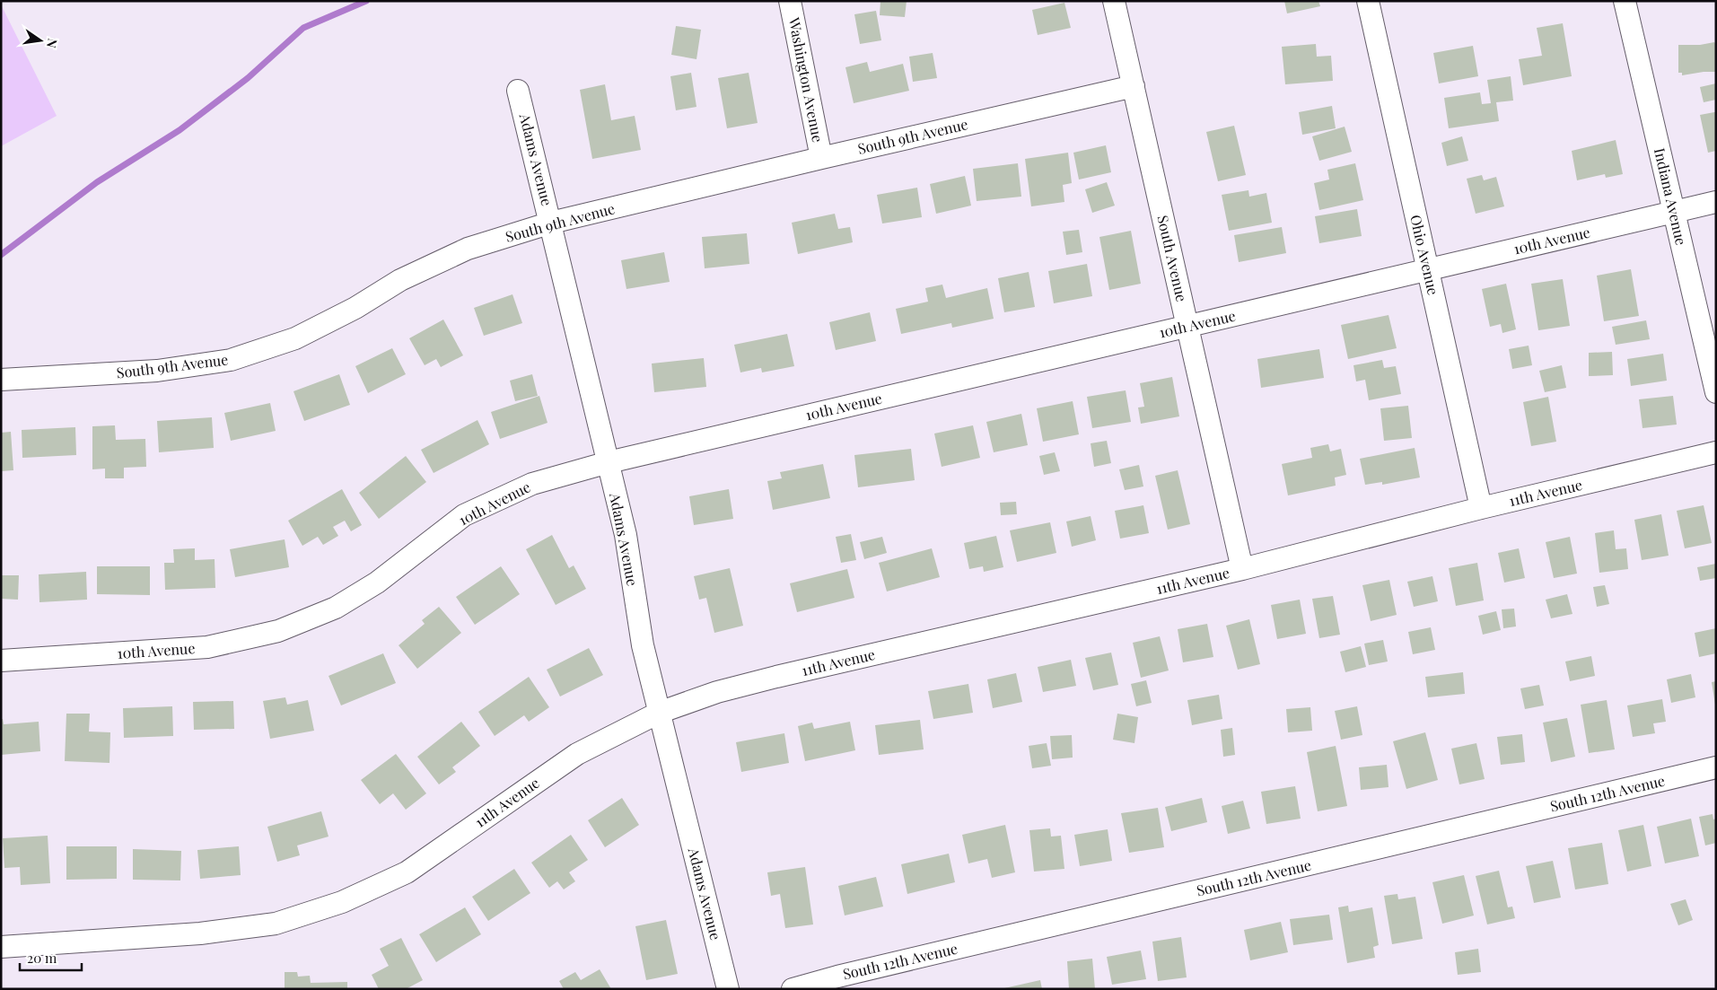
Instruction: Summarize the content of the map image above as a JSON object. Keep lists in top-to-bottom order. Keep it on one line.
{"streets":{"street":["Washington Avenue","South 9th Avenue","Adams Avenue","Indiana Avenue","10th Avenue","Ohio Avenue","South Avenue","11th Avenue","South 12th Avenue"]},"crossings":[["Washington Avenue","South 9th Avenue"],["South 9th Avenue","Adams Avenue"],["South 9th Avenue","South Avenue"],["Adams Avenue","10th Avenue"],["Adams Avenue","11th Avenue"],["Indiana Avenue","10th Avenue"],["10th Avenue","Ohio Avenue"],["10th Avenue","South Avenue"],["Ohio Avenue","11th Avenue"],["South Avenue","11th Avenue"]],"scale_bar":"20 m","north":"right"}
